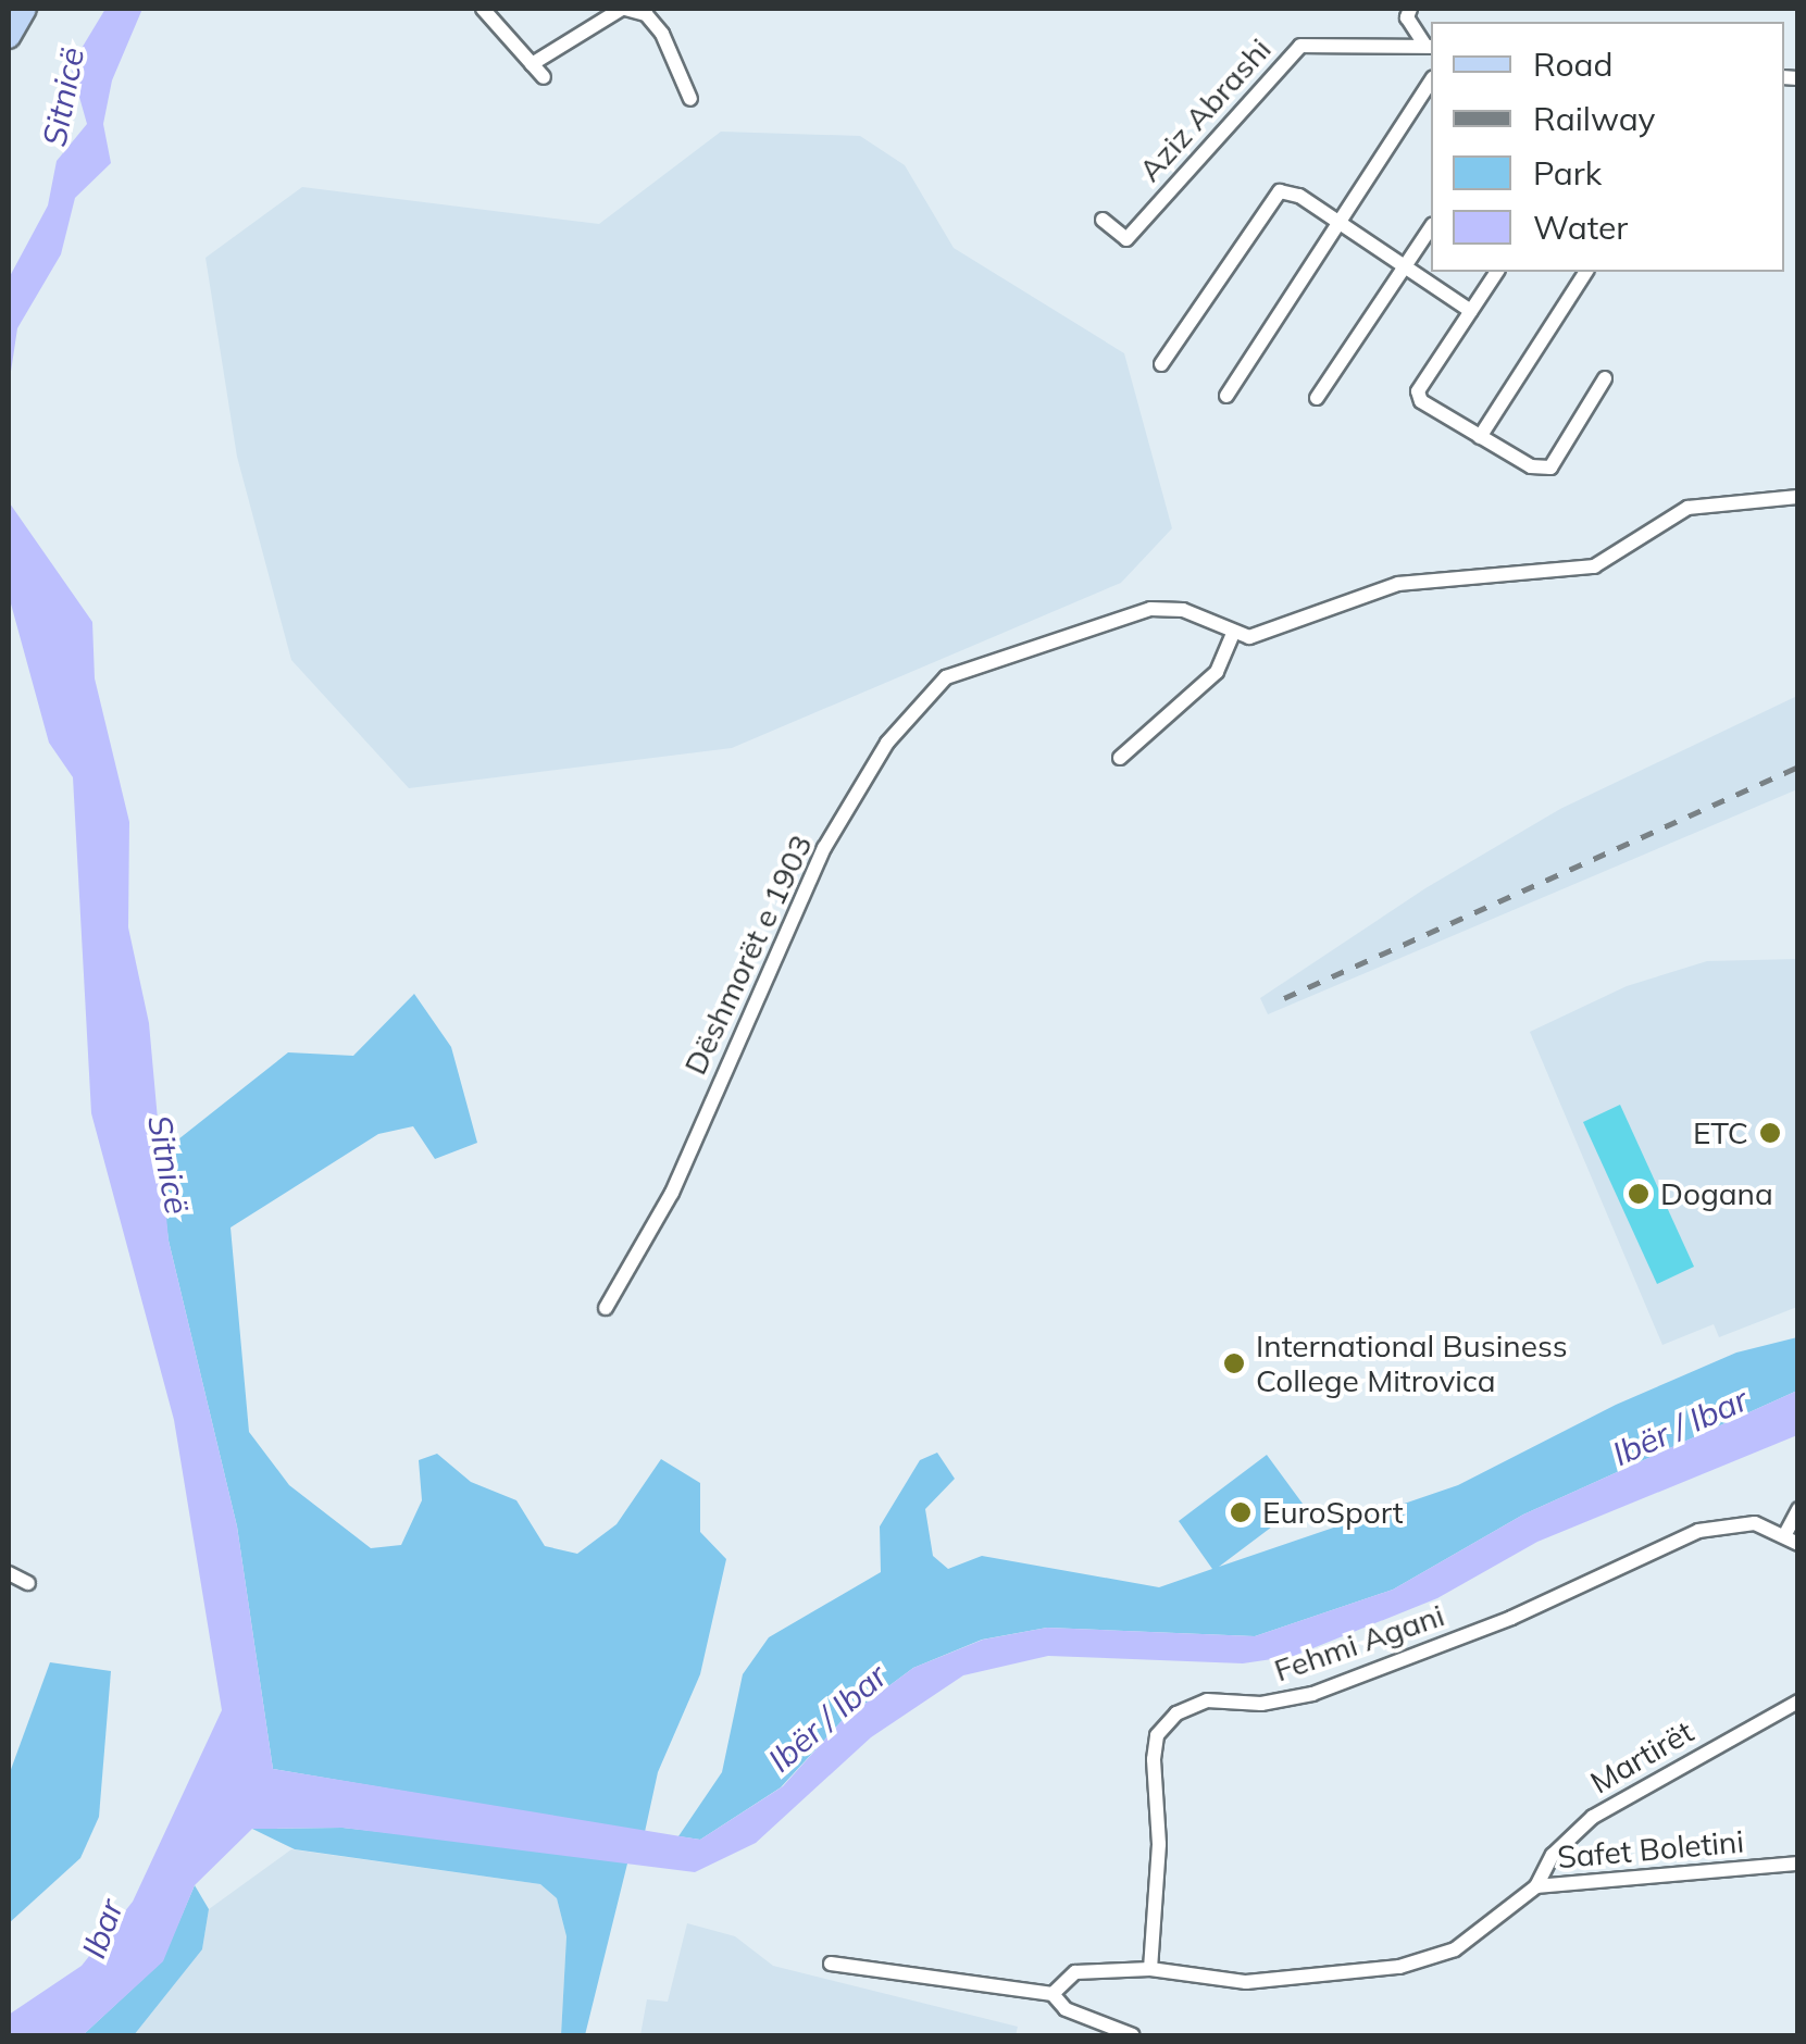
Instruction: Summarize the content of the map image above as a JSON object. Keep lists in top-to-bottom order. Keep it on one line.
{"streets":{"street":["Aziz Abrashi","Dëshmorët e 1903","Fehmi Agani","Martirët","Safet Boletini"]},"crossings":[["Fehmi Agani","Safet Boletini"],["Martirët","Safet Boletini"]],"water":["Sitnicë","Ibër / Ibar","Ibar"],"places":["ETC","Dogana","International Business College Mitrovica","EuroSport"],"legend":["Road","Railway","Park","Water"]}
